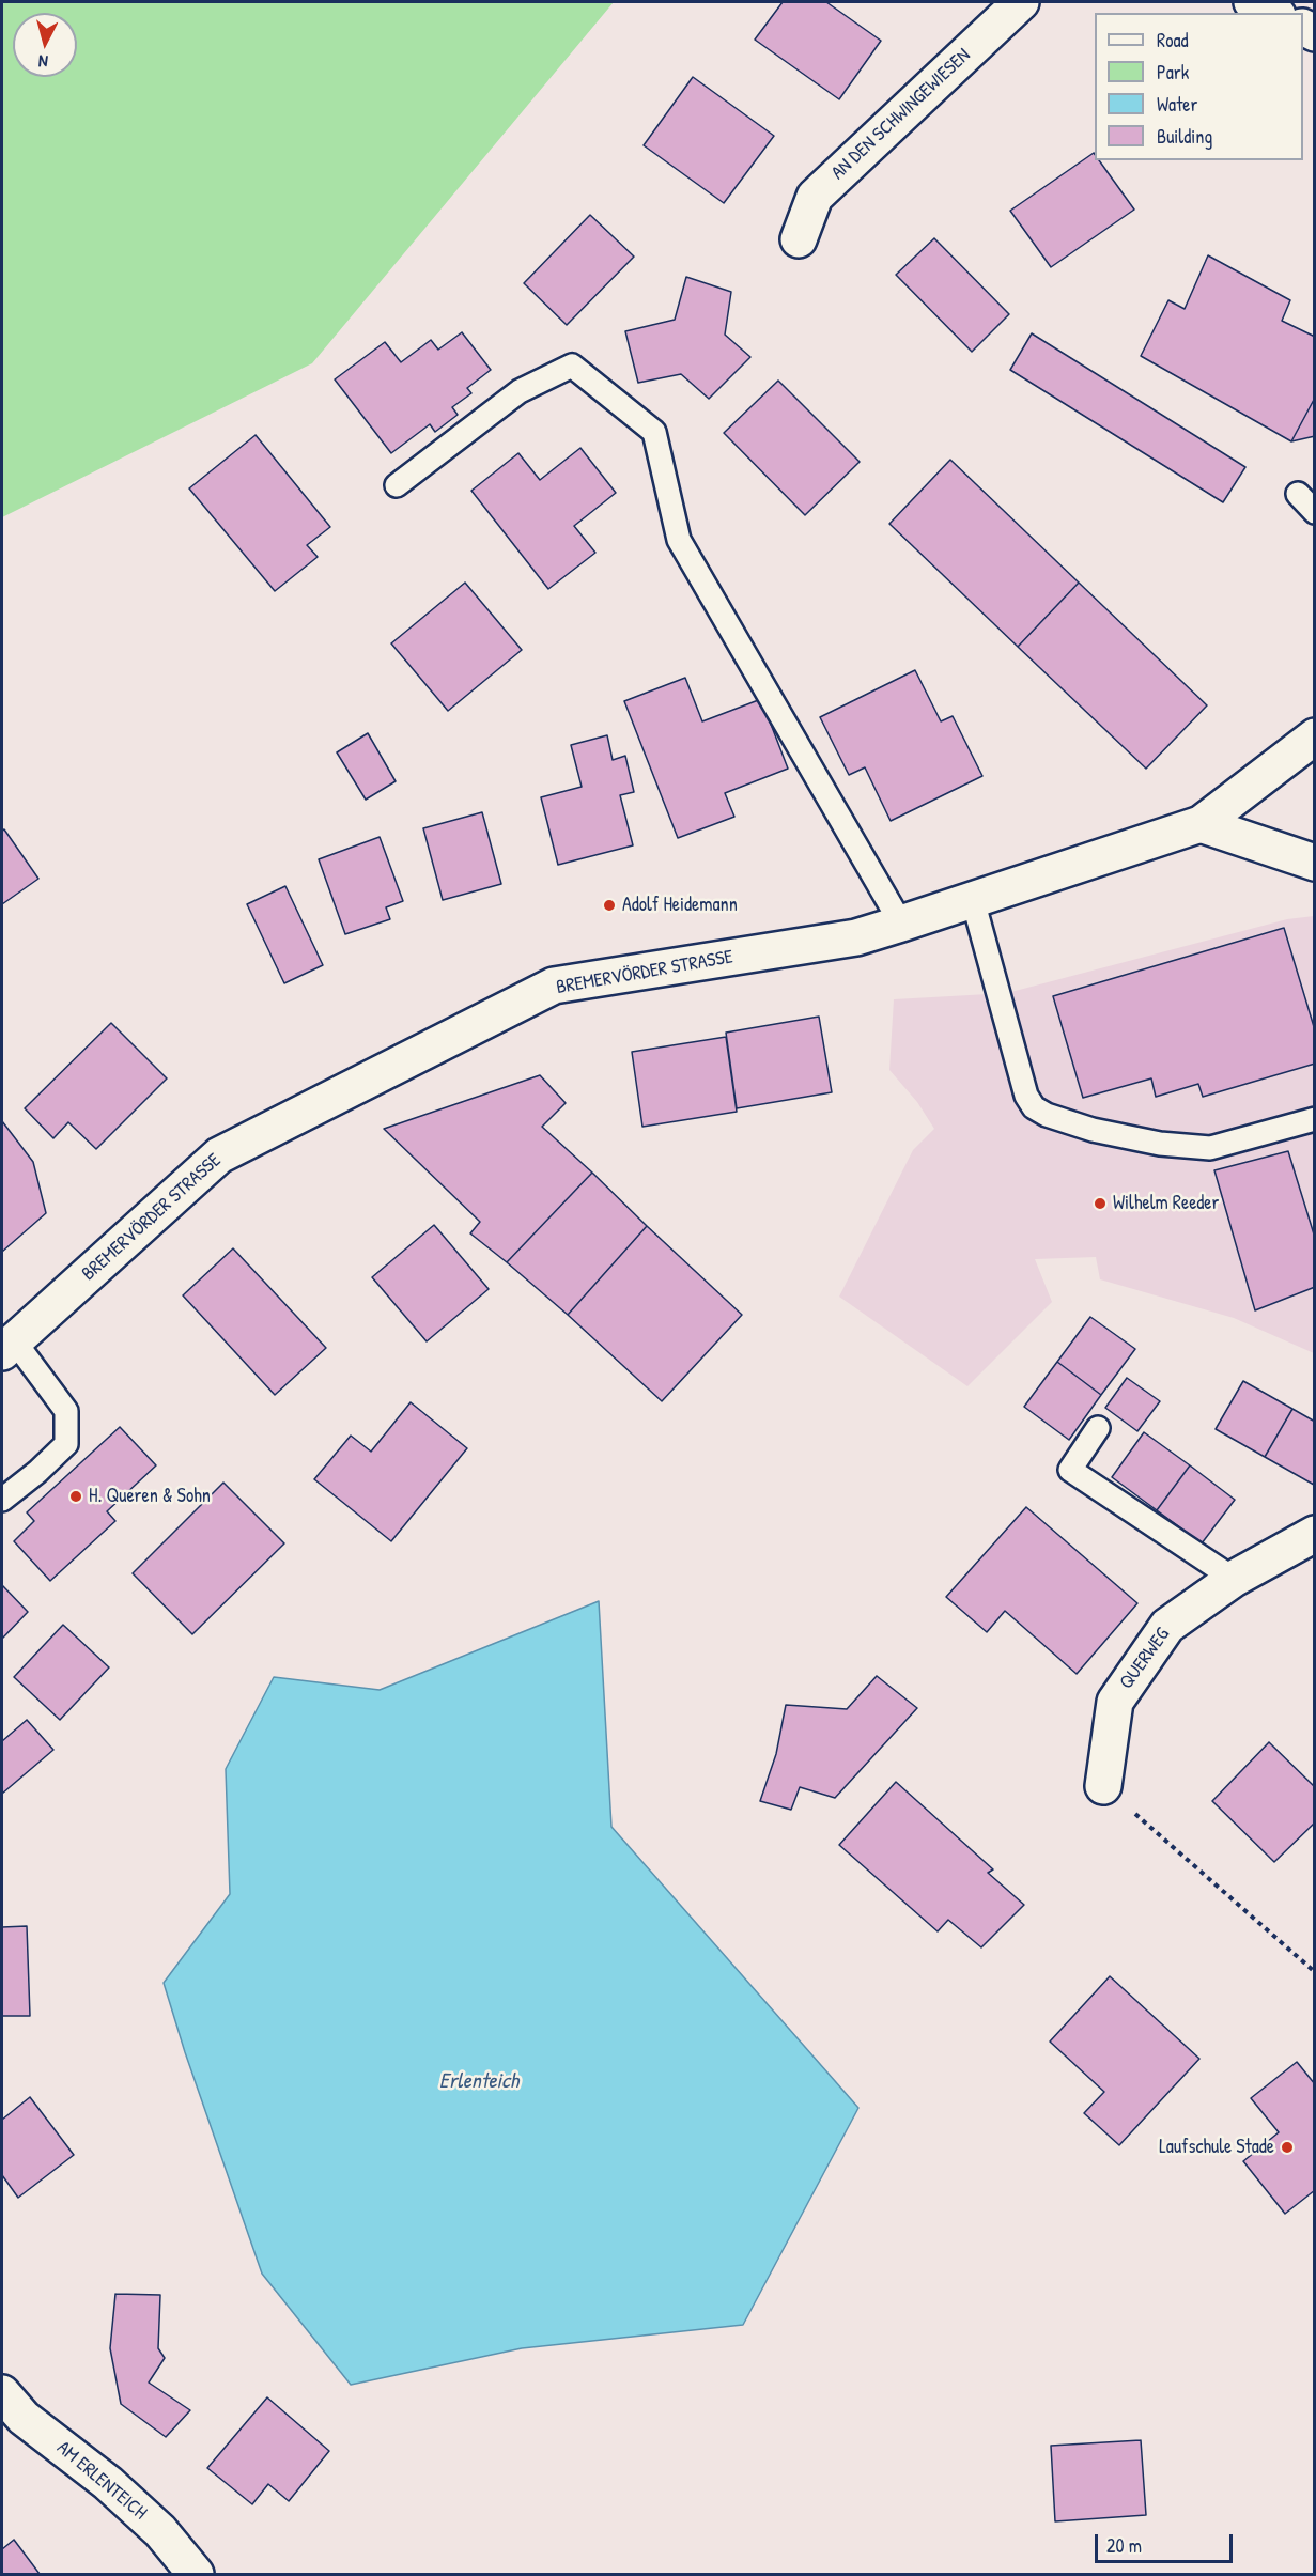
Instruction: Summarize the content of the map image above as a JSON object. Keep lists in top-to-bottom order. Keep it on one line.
{"streets":{"main road":["AN DEN SCHWINGEWIESEN","BREMERVÖRDER STRASSE","QUERWEG","AM ERLENTEICH"]},"water":["Erlenteich"],"places":["Adolf Heidemann","Wilhelm Reeder","H. Queren & Sohn","Laufschule Stade"],"legend":["Road","Park","Water","Building"],"scale_bar":"20 m","north":"bottom"}
